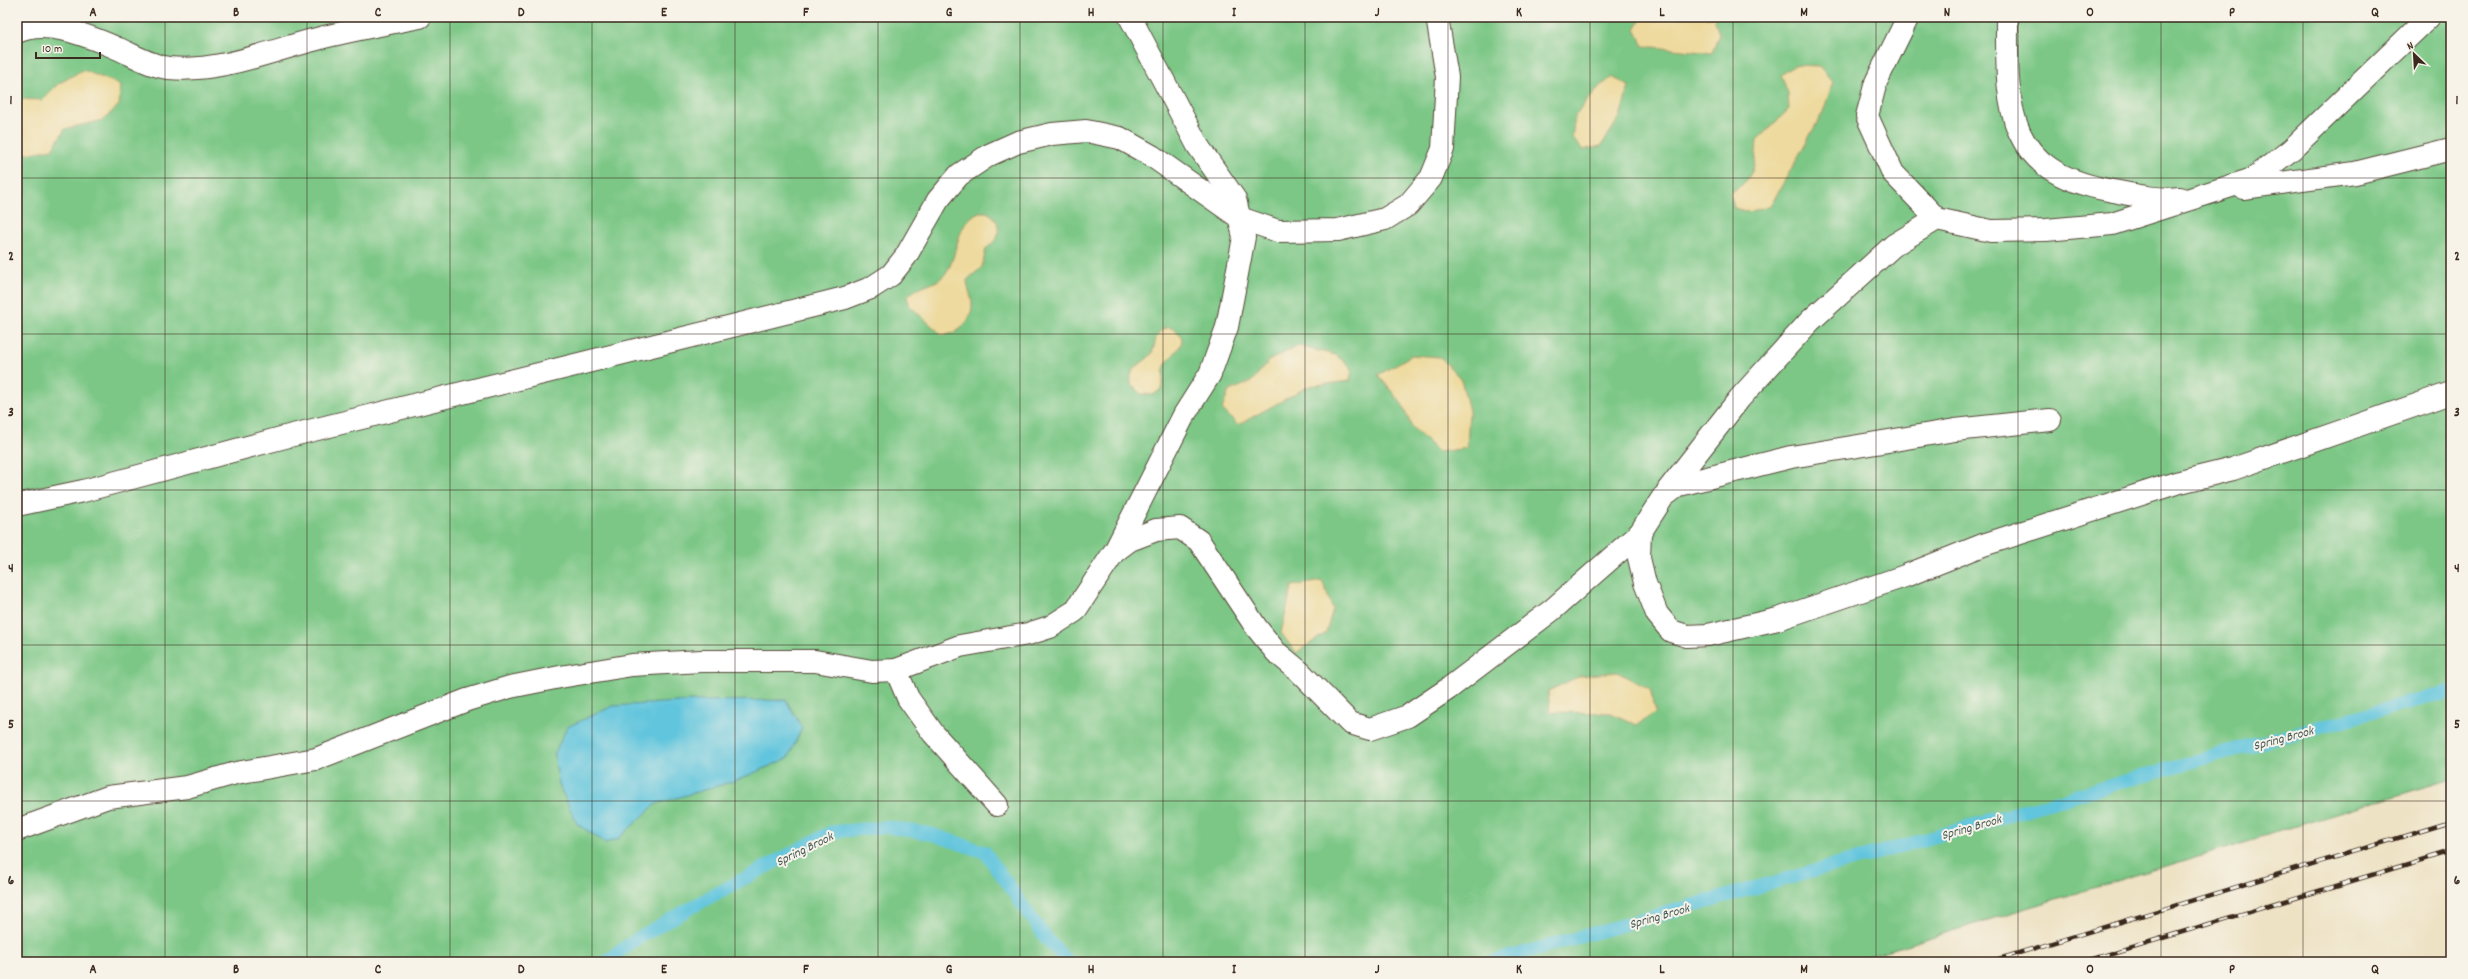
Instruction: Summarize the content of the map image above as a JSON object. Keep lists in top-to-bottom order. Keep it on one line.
{"water":["Spring Brook"],"scale_bar":"10 m","north":"top left","grid":{"columns":["A","B","C","D","E","F","G","H","I","J","K","L","M","N","O","P","Q"],"rows":["1","2","3","4","5","6"]}}
